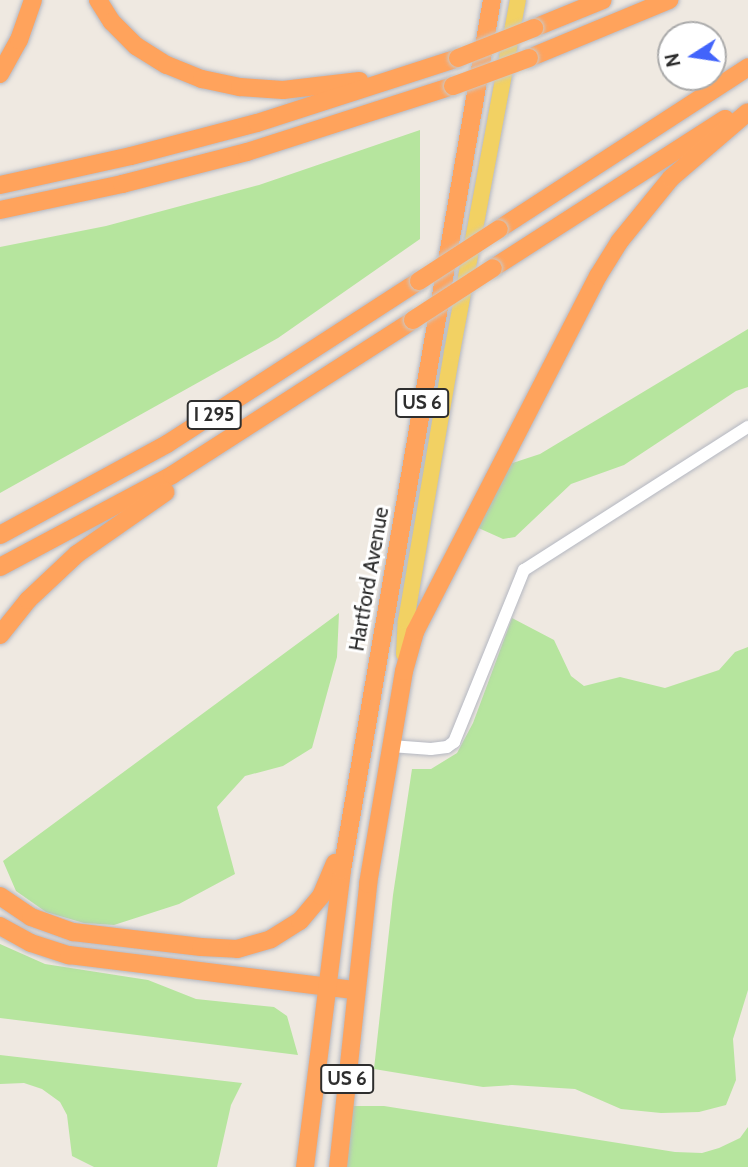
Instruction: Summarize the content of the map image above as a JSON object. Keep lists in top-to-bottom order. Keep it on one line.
{"streets":{"highway":["US 6","I 295","Hartford Avenue"]},"crossings":[["US 6","Hartford Avenue"]],"north":"left"}
